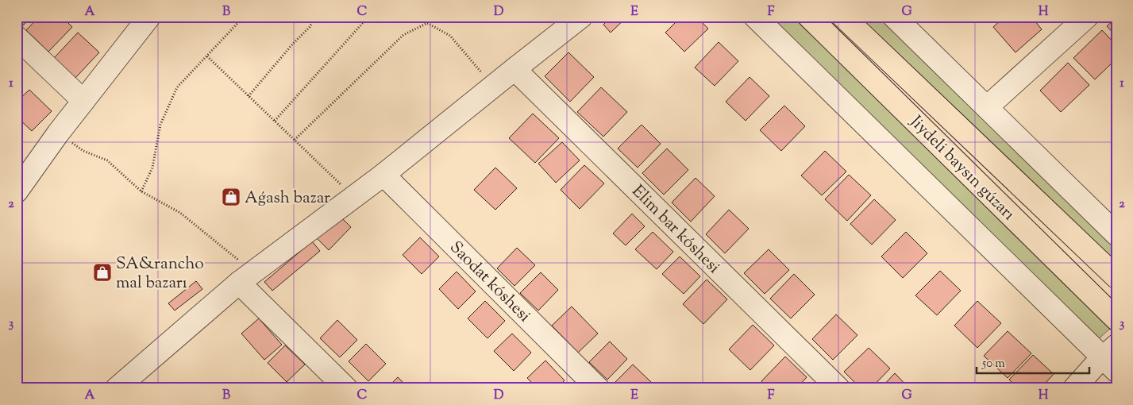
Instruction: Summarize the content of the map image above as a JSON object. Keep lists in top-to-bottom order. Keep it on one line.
{"streets":{"main road":["Jiydeli baysın gúzarı"],"street":["Elim bar kóshesi","Saodat kóshesi"]},"places":{"shop":["Aǵash bazar","SA&rancho mal bazarı"]},"scale_bar":"50 m","grid":{"columns":["A","B","C","D","E","F","G","H"],"rows":["1","2","3"]}}
